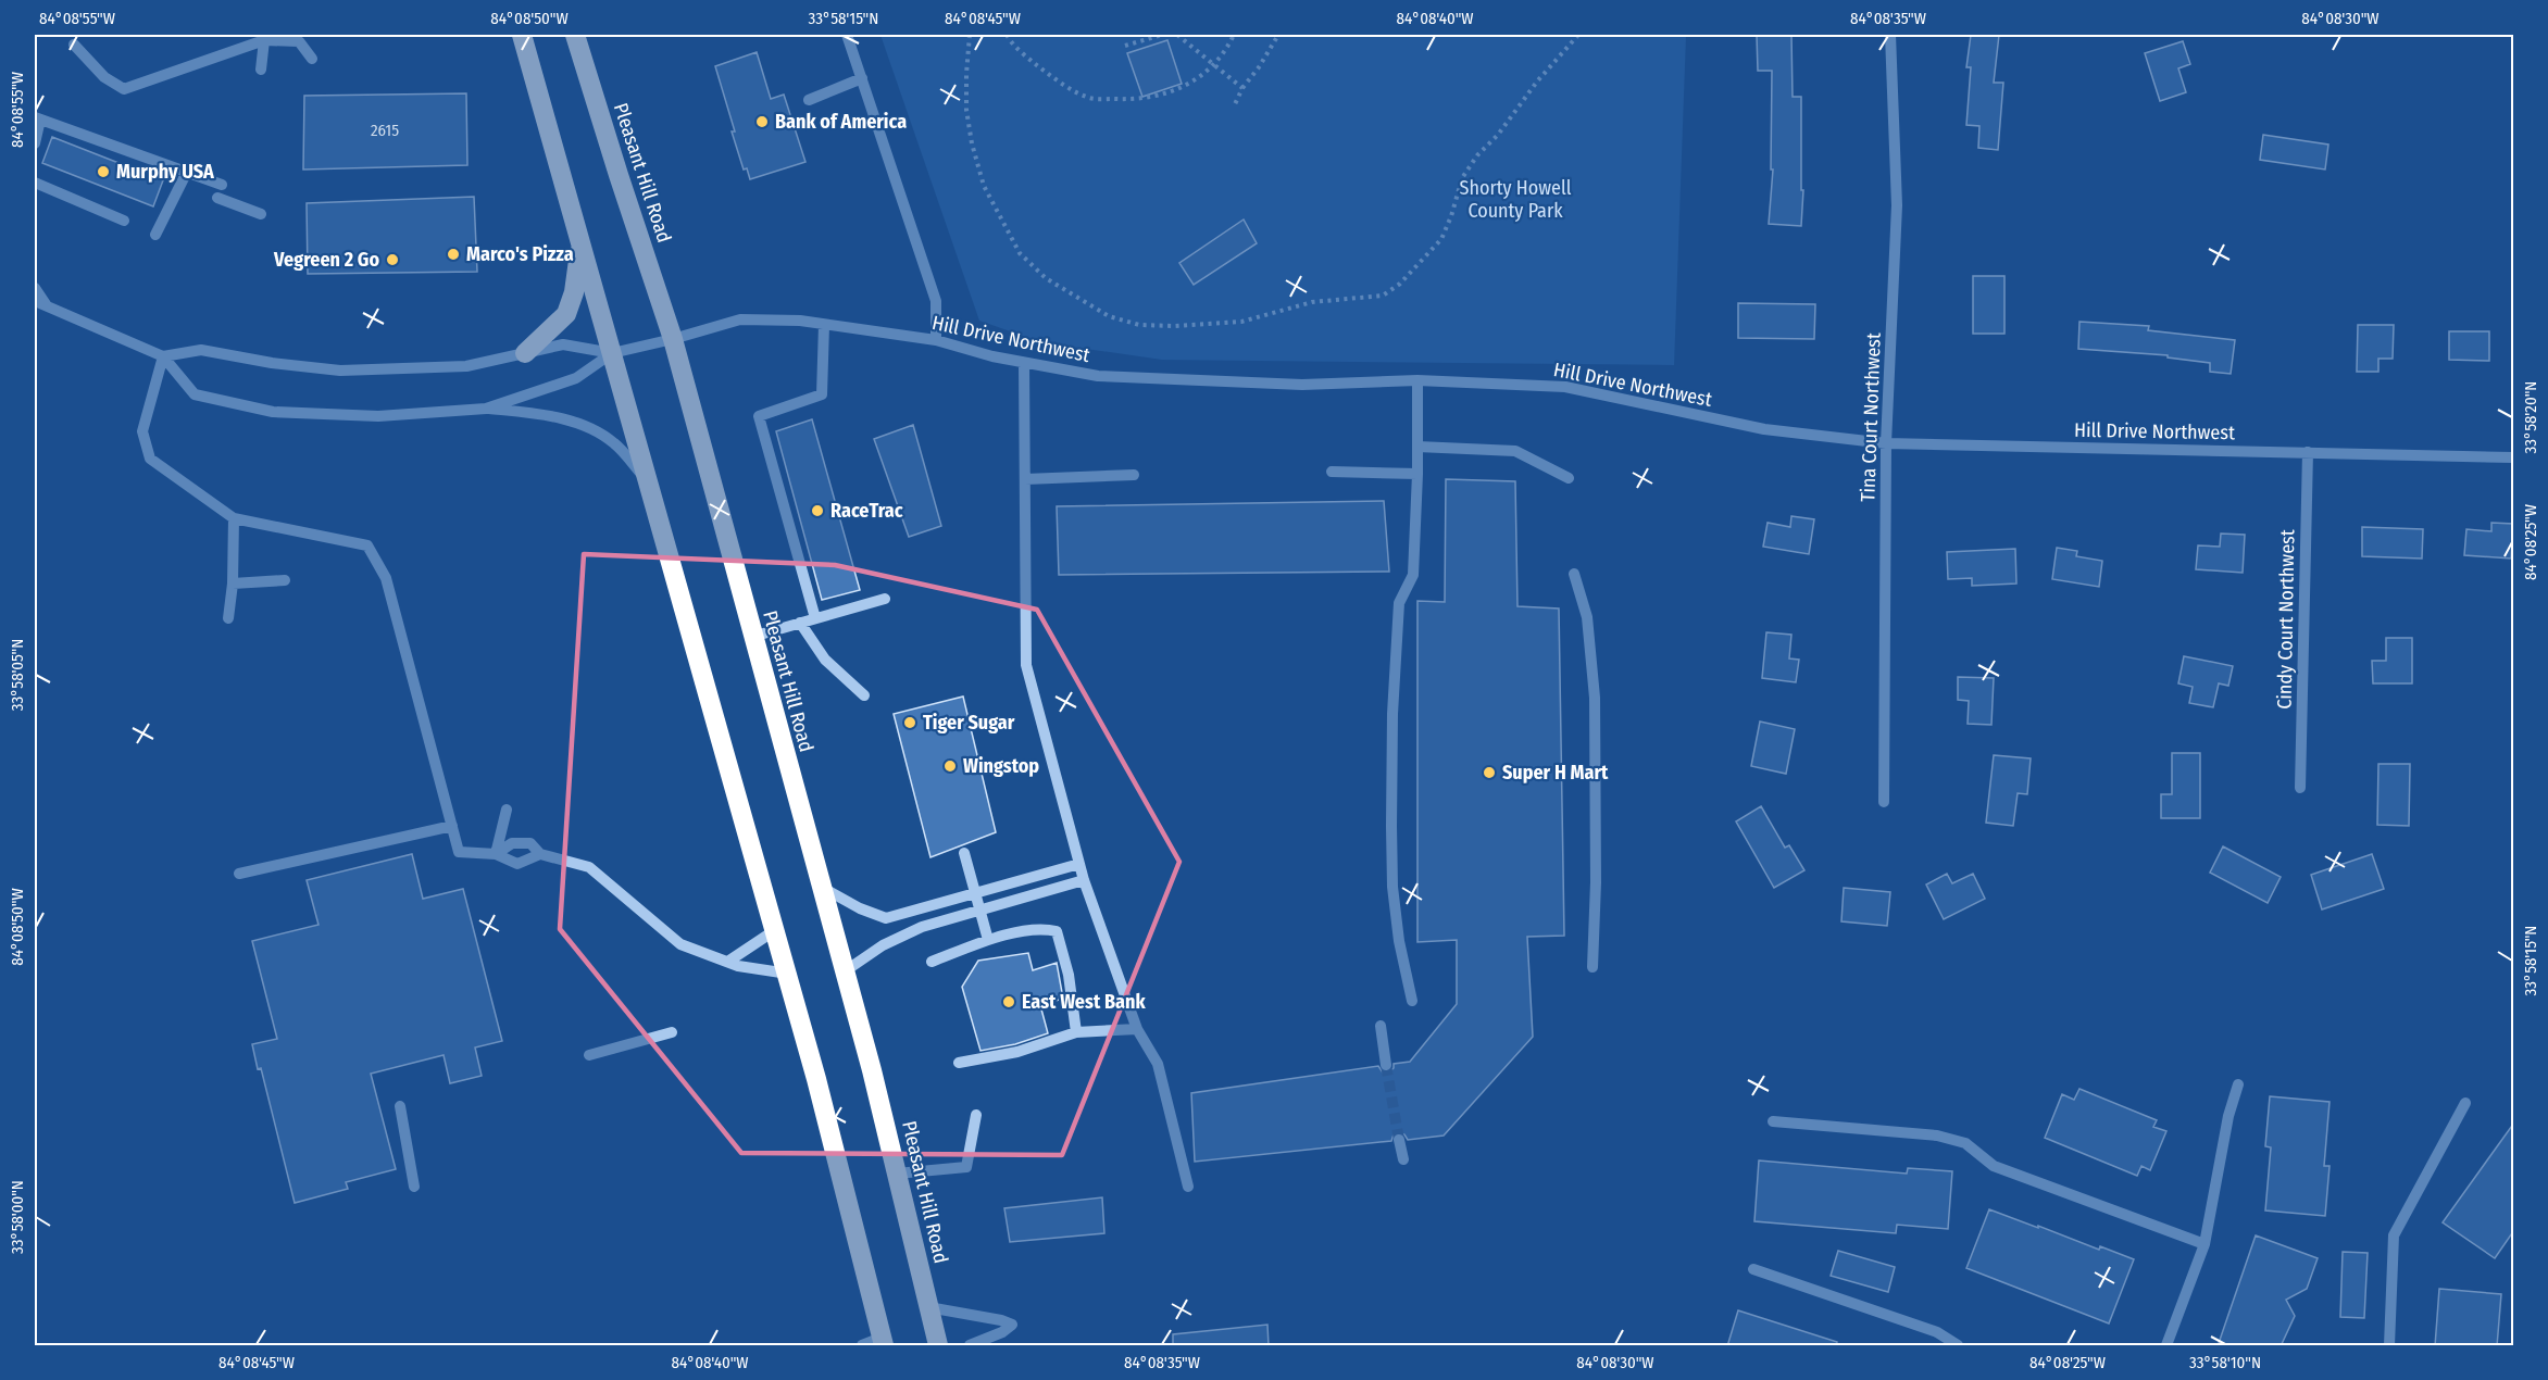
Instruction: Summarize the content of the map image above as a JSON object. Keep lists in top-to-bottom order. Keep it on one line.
{"streets":{"highway":["Pleasant Hill Road"],"street":["Hill Drive Northwest","Tina Court Northwest","Cindy Court Northwest"]},"crossings":[["Pleasant Hill Road","Hill Drive Northwest"],["Hill Drive Northwest","Tina Court Northwest"],["Hill Drive Northwest","Cindy Court Northwest"]],"parks":["Shorty Howell County Park"],"places":["Bank of America","Murphy USA","Marco's Pizza","Vegreen 2 Go","RaceTrac","Tiger Sugar","Wingstop","Super H Mart","East West Bank"],"house_numbers":["2615"],"coordinates":["84°08'55\"W","84°08'50\"W","33°58'15\"N","84°08'45\"W","84°08'40\"W","84°08'35\"W","84°08'30\"W","33°58'20\"N","84°08'25\"W","33°58'05\"N","33°58'00\"N","33°58'10\"N"]}
